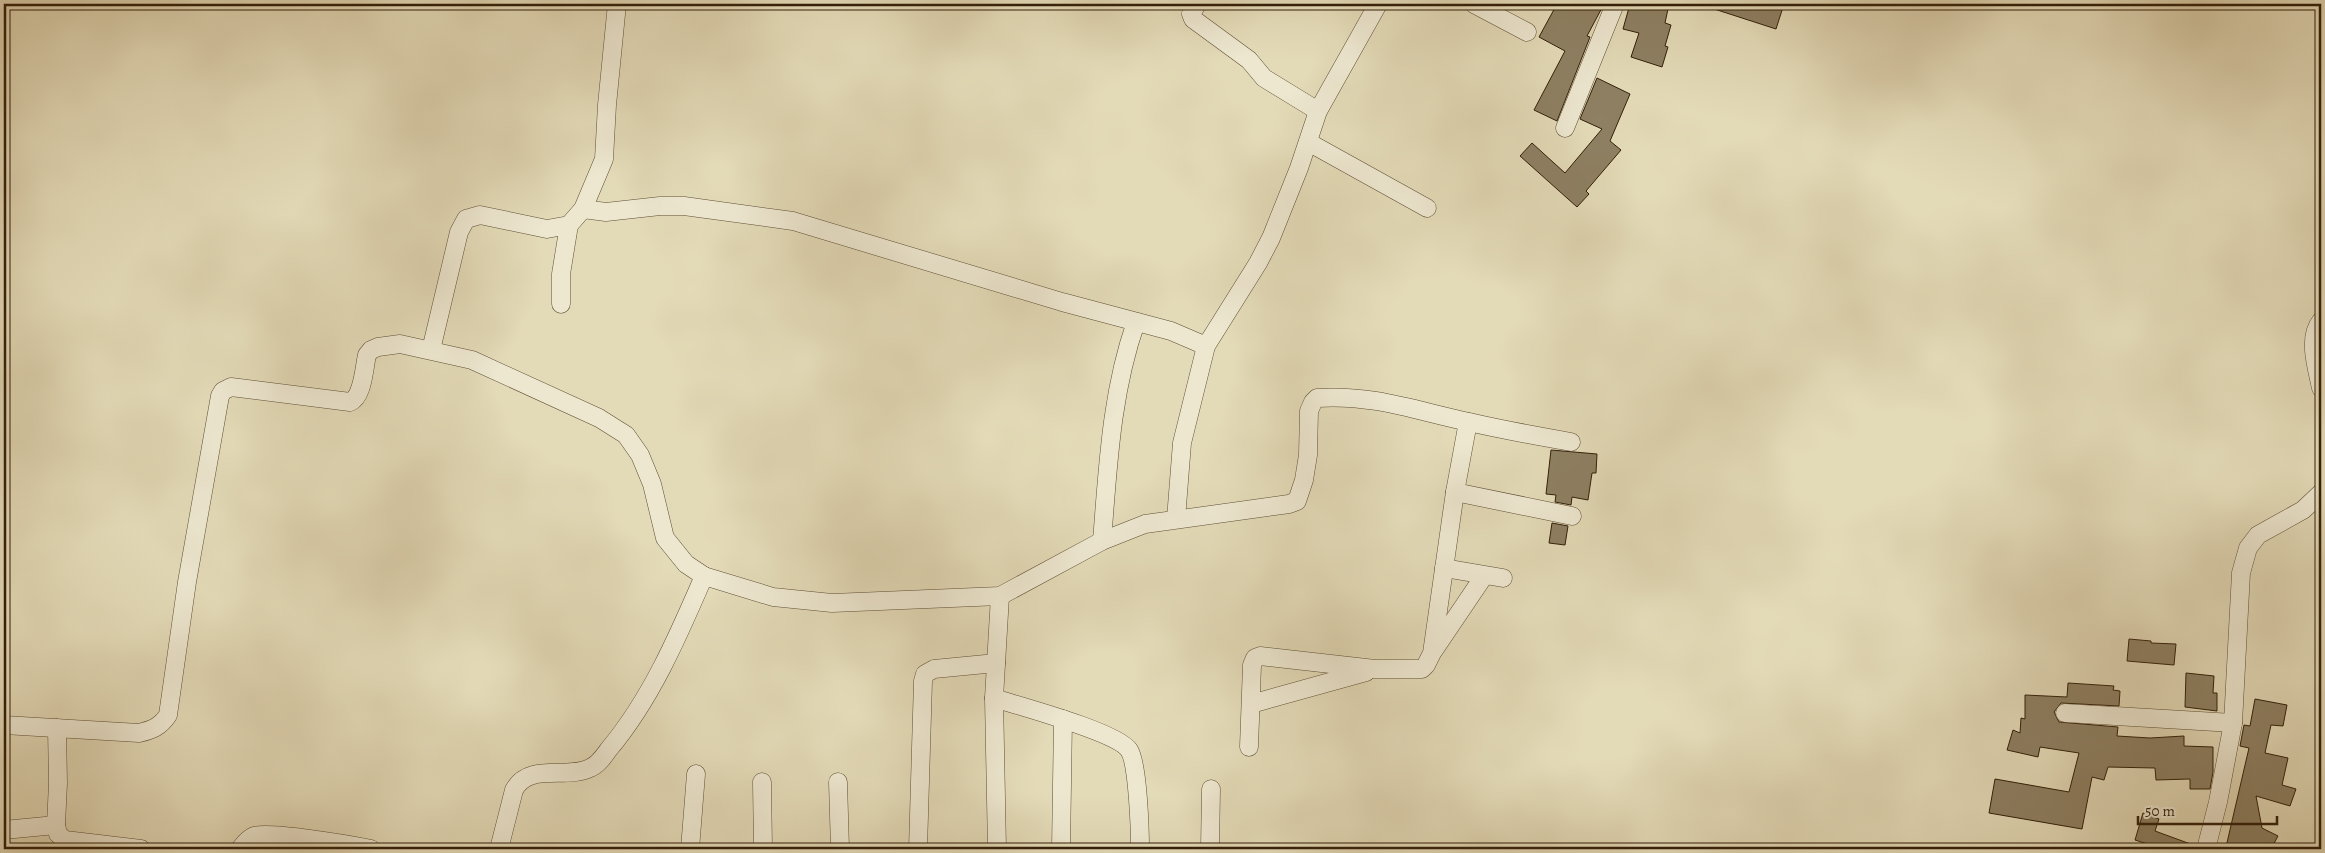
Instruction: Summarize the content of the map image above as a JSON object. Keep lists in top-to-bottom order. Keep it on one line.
{"scale_bar":"50 m"}
